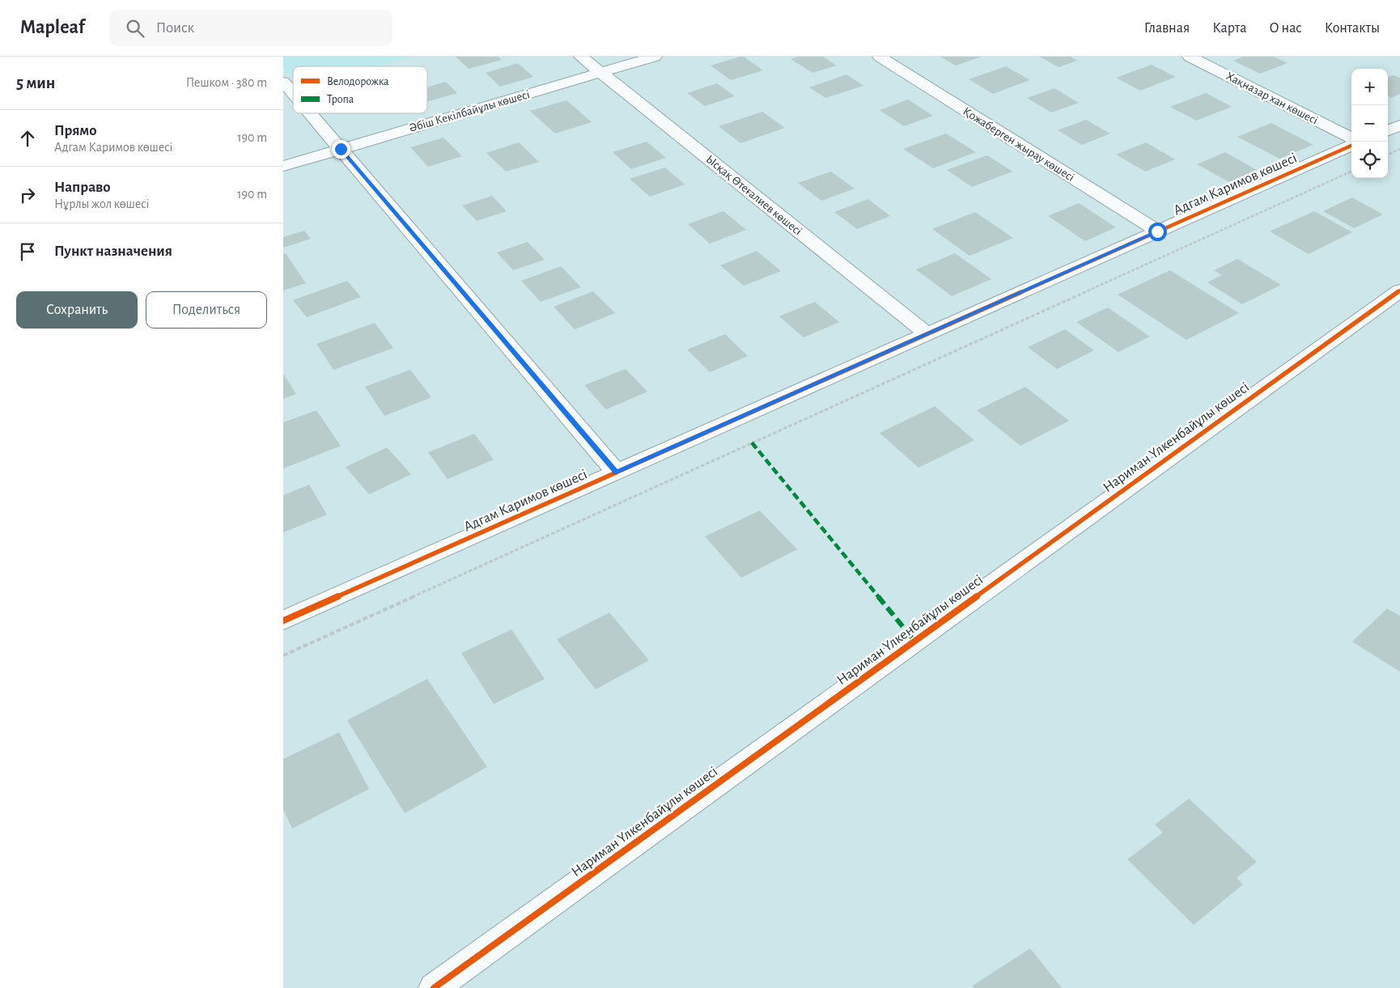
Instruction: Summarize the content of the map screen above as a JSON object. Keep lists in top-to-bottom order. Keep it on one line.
{"streets":{"street":["Хақназар хан көшесі","Әбіш Кекілбайұлы көшесі","Қожаберген жырау көшесі","Адгам Каримов көшесі","Ысқақ Өтеғалиев көшесі","Нариман Үлкенбайұлы көшесі"]},"crossings":[["Әбіш Кекілбайұлы көшесі","Ысқақ Өтеғалиев көшесі"],["Қожаберген жырау көшесі","Адгам Каримов көшесі"],["Адгам Каримов көшесі","Ысқақ Өтеғалиев көшесі"]],"legend":["Велодорожка","Тропа"],"page":{"header":"Mapleaf","search":"Поиск","nav":["Главная","Карта","О нас","Контакты"],"heading":["5 мин","Пешком · 380 m"],"map_buttons":["+","−"],"list":[["Прямо","Адгам Каримов көшесі","190 m"],["Направо","Нұрлы жол көшесі","190 m"],"Пункт назначения"],"buttons":["Сохранить","Поделиться"]}}
